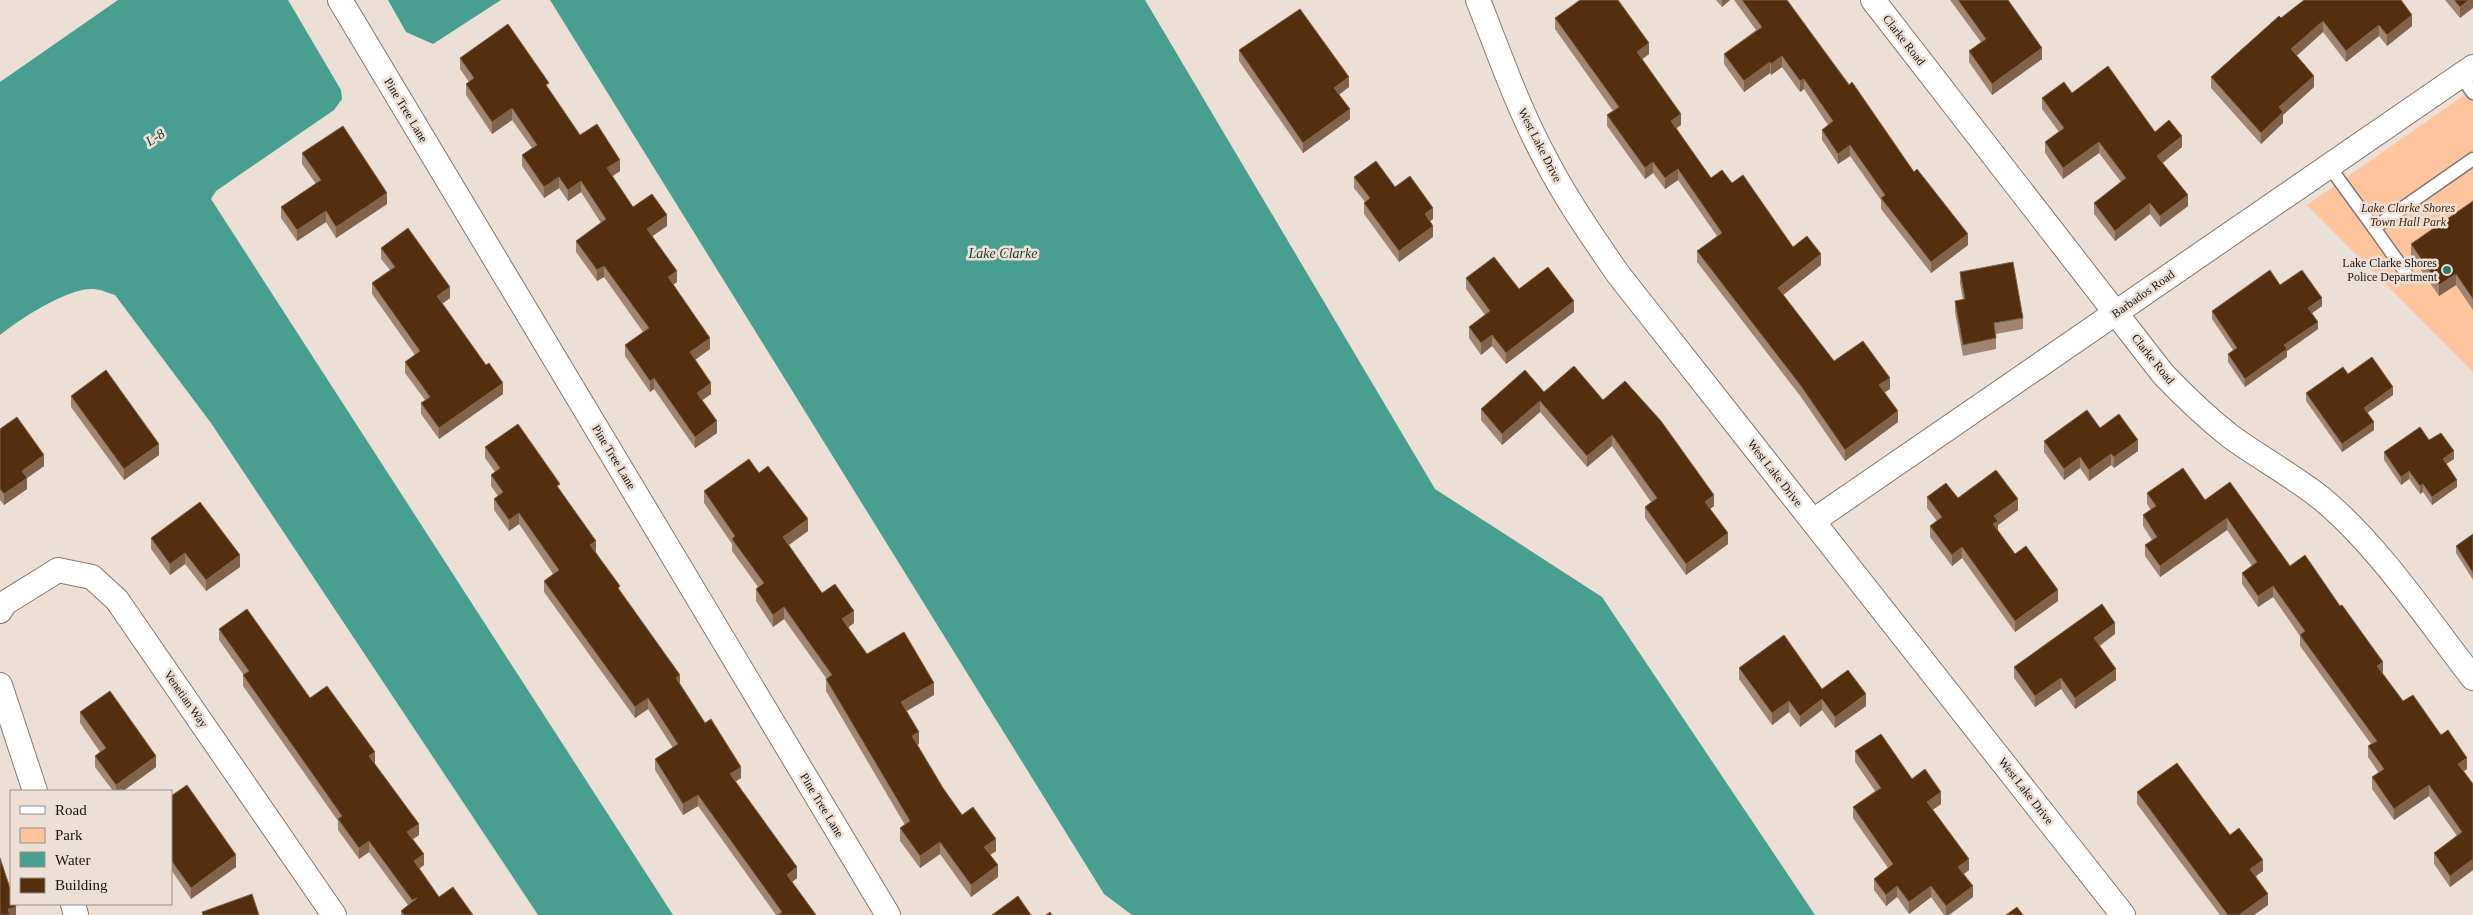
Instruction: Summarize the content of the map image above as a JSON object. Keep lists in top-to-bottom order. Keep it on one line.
{"streets":{"street":["Clarke Road","Pine Tree Lane","West Lake Drive","Barbados Road","Venetian Way"]},"crossings":[["Clarke Road","Barbados Road"],["West Lake Drive","Barbados Road"]],"water":["L-8","Lake Clarke"],"parks":["Lake Clarke Shores Town Hall Park"],"places":["Lake Clarke Shores Police Department"],"legend":["Road","Park","Water","Building"]}
